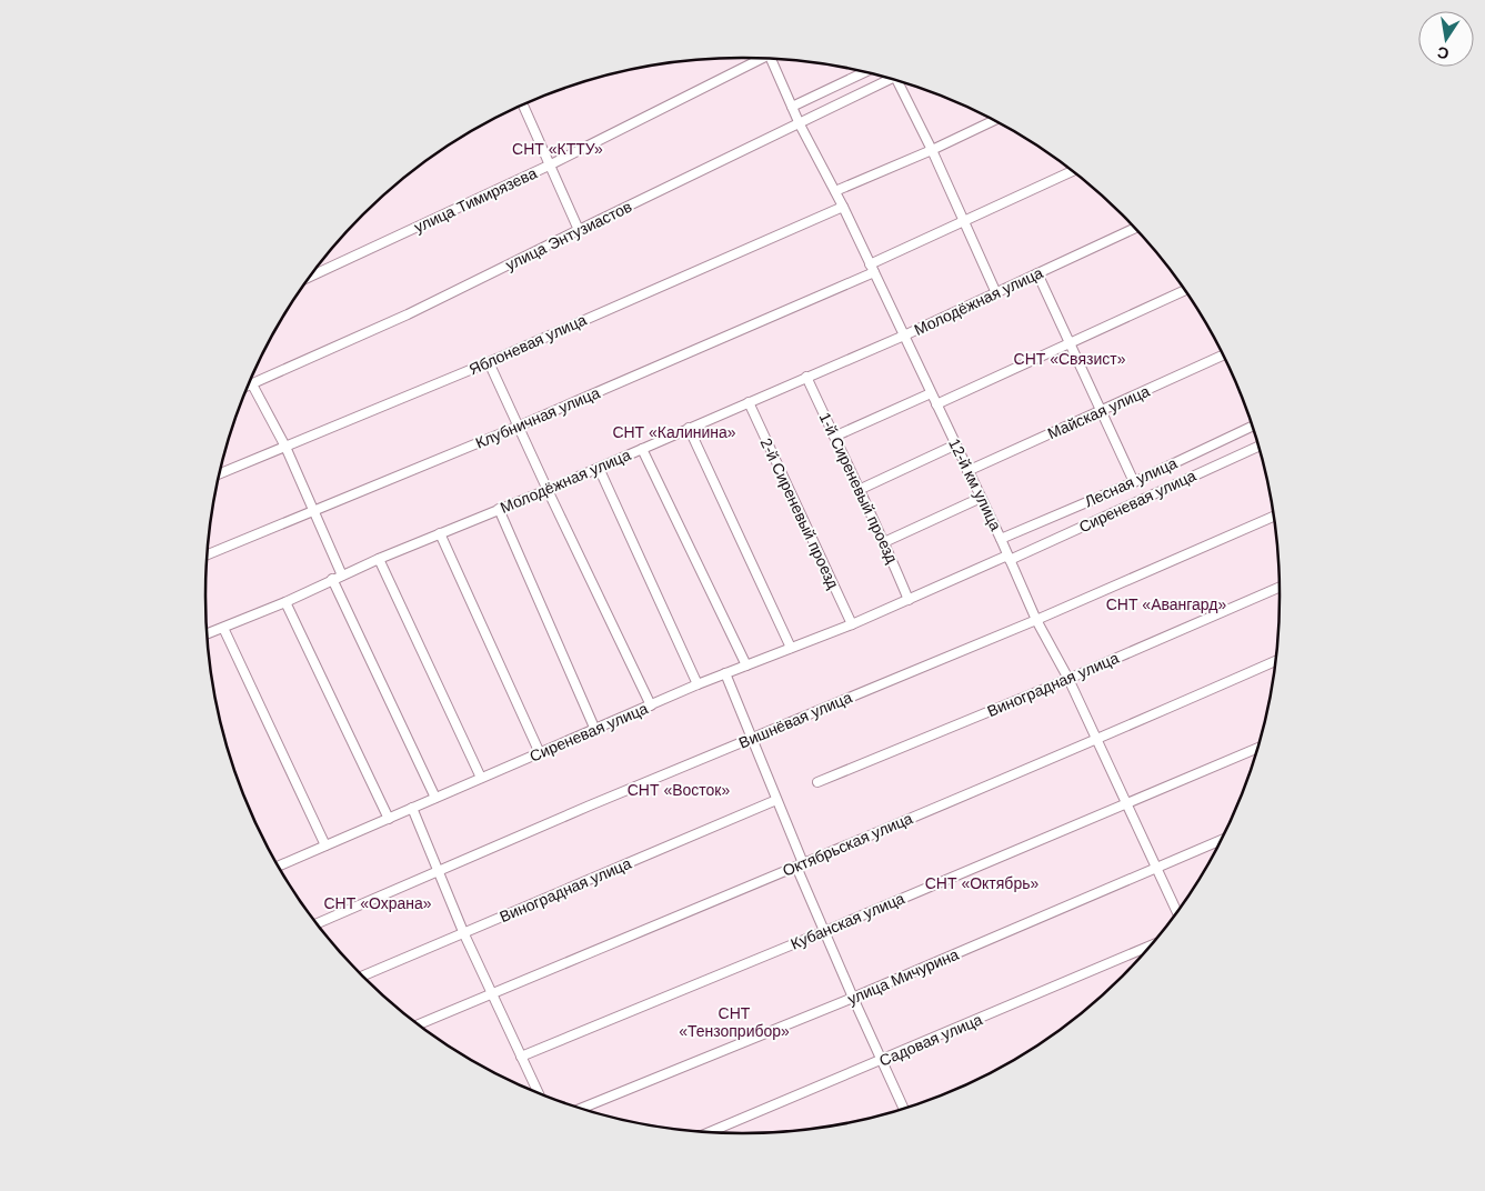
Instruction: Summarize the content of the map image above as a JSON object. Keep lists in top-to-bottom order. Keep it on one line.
{"streets":{"street":["улица Тимирязева","улица Энтузиастов","Молодёжная улица","Яблоневая улица","Майская улица","Клубничная улица","Лесная улица","12-й км улица","1-й Сиреневый проезд","Сиреневая улица","2-й Сиреневый проезд","Виноградная улица","Вишнёвая улица","Октябрьская улица","Кубанская улица","улица Мичурина","Садовая улица"]},"crossings":[["улица Энтузиастов","12-й км улица"],["Молодёжная улица","12-й км улица"],["Молодёжная улица","1-й Сиреневый проезд"],["Молодёжная улица","2-й Сиреневый проезд"],["Яблоневая улица","12-й км улица"],["Майская улица","12-й км улица"],["Клубничная улица","12-й км улица"],["Лесная улица","12-й км улица"],["12-й км улица","Сиреневая улица"],["12-й км улица","Виноградная улица"],["12-й км улица","Вишнёвая улица"],["12-й км улица","Октябрьская улица"],["12-й км улица","Кубанская улица"],["12-й км улица","улица Мичурина"],["1-й Сиреневый проезд","Сиреневая улица"],["Сиреневая улица","2-й Сиреневый проезд"]],"parks":["СНТ «КТТУ»","СНТ «Связист»","СНТ «Калинина»","СНТ «Авангард»","СНТ «Восток»","СНТ «Октябрь»","СНТ «Охрана»","СНТ «Тензоприбор»"],"north":"bottom"}
